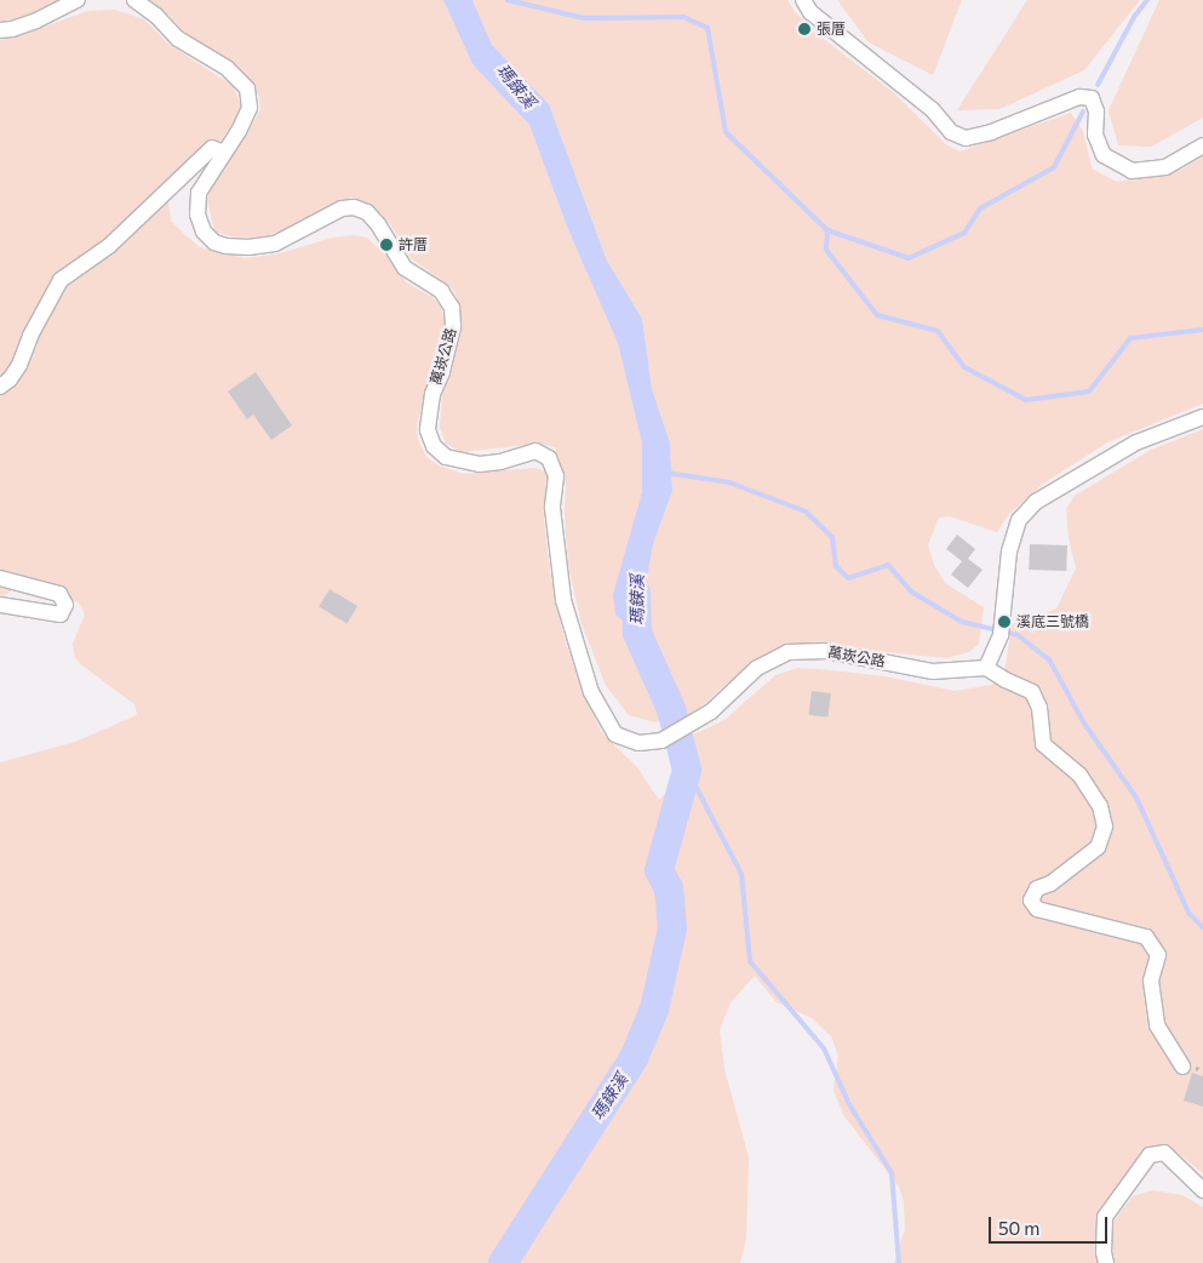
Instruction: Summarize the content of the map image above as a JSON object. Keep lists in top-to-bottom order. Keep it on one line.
{"streets":{"street":["萬崁公路"]},"water":["瑪鋉溪"],"places":["張厝","許厝","溪底三號橋"],"scale_bar":"50 m"}
